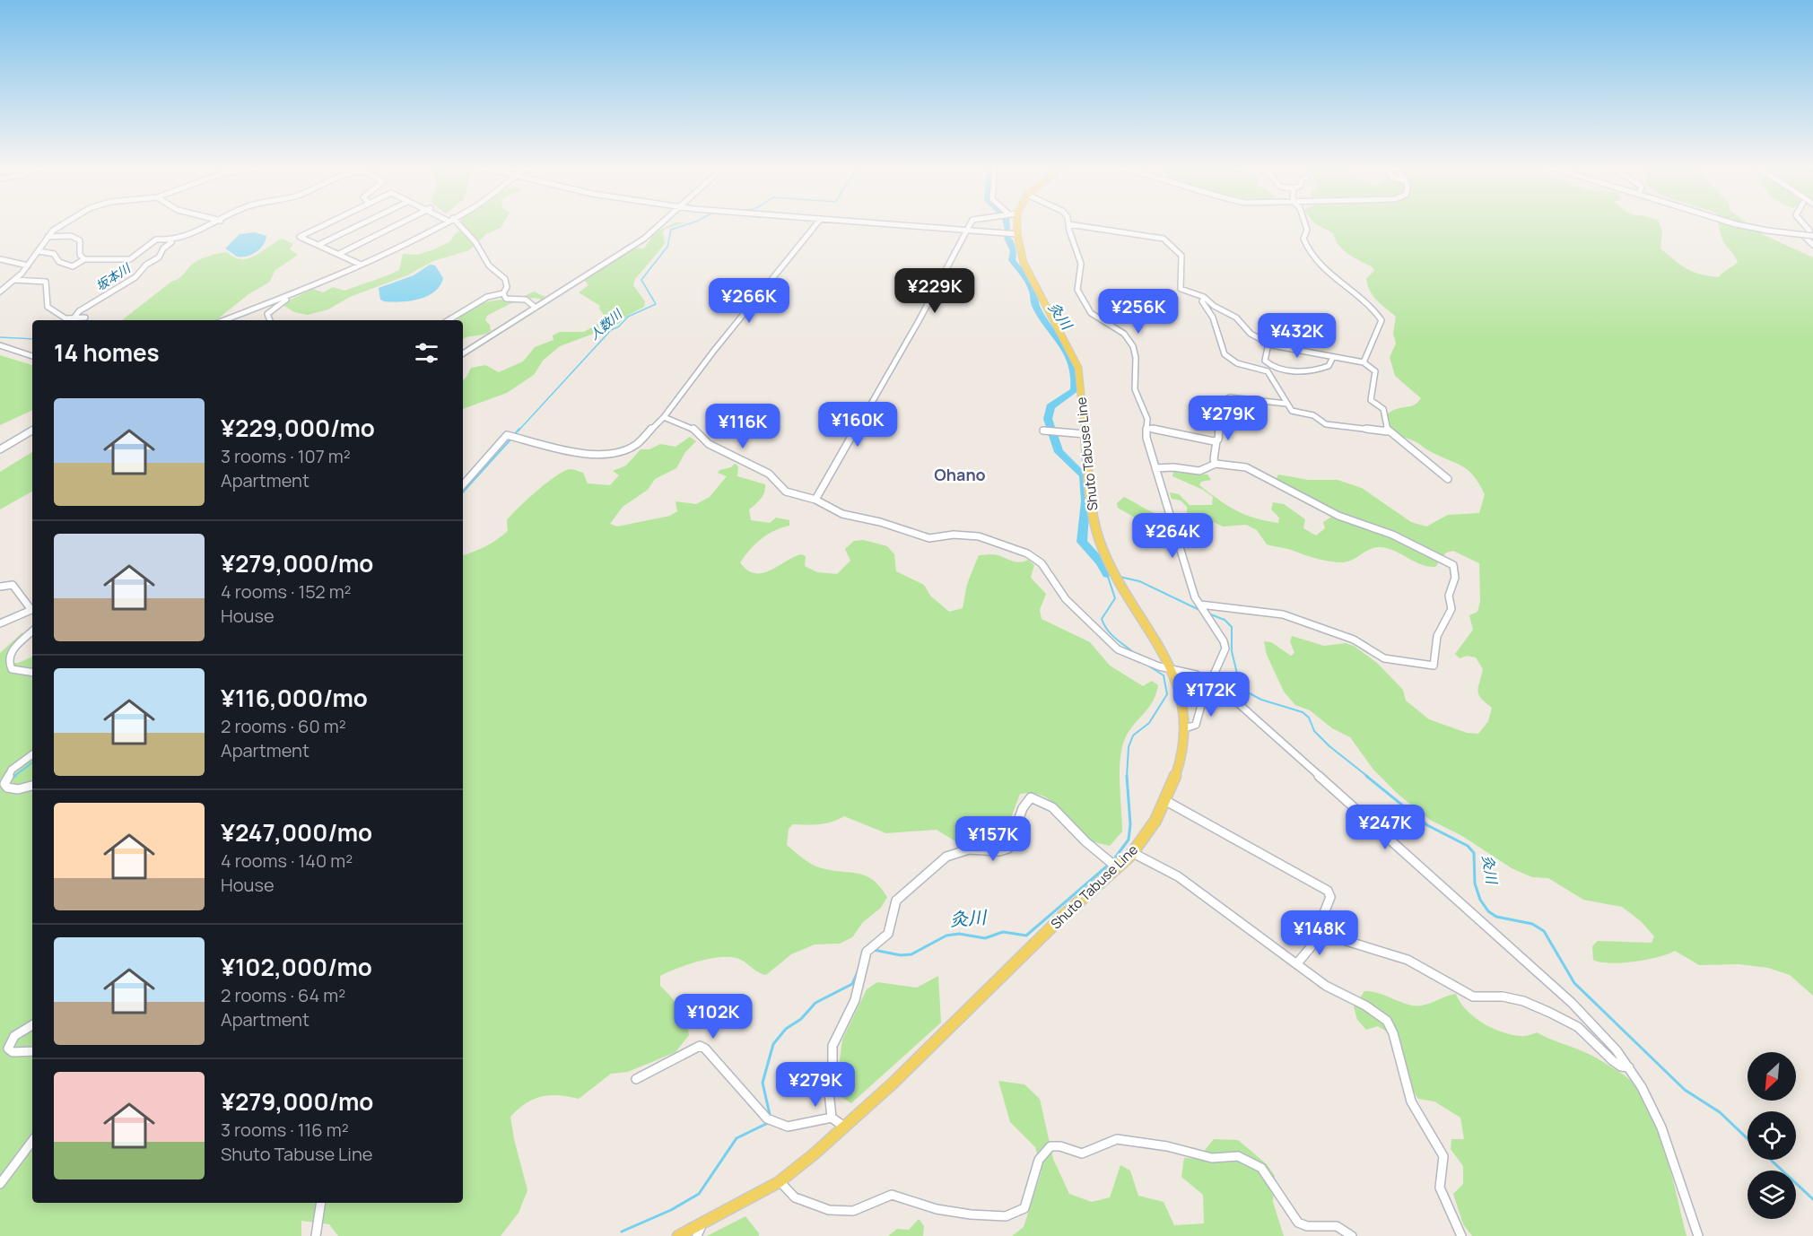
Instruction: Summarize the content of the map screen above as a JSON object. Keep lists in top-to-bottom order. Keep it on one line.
{"streets":{"main road":["Shuto Tabuse Line"]},"districts":["Ohano"],"water":["坂本川","灸川","人数川"],"north":"bottom left","page":{"price":["¥229K","¥266K","¥256K","¥432K","¥279K","¥160K","¥116K","¥264K","¥172K","¥247K","¥157K","¥148K","¥102K","¥279K"],"heading":"14 homes","list":[{"name":"¥229,000/mo","note":"3 rooms · 107 m² · Apartment"},{"name":"¥279,000/mo","note":"4 rooms · 152 m² · House"},{"name":"¥116,000/mo","note":"2 rooms · 60 m² · Apartment"},{"name":"¥247,000/mo","note":"4 rooms · 140 m² · House"},{"name":"¥102,000/mo","note":"2 rooms · 64 m² · Apartment"},{"name":"¥279,000/mo","note":"3 rooms · 116 m² · Shuto Tabuse Line"}]}}
